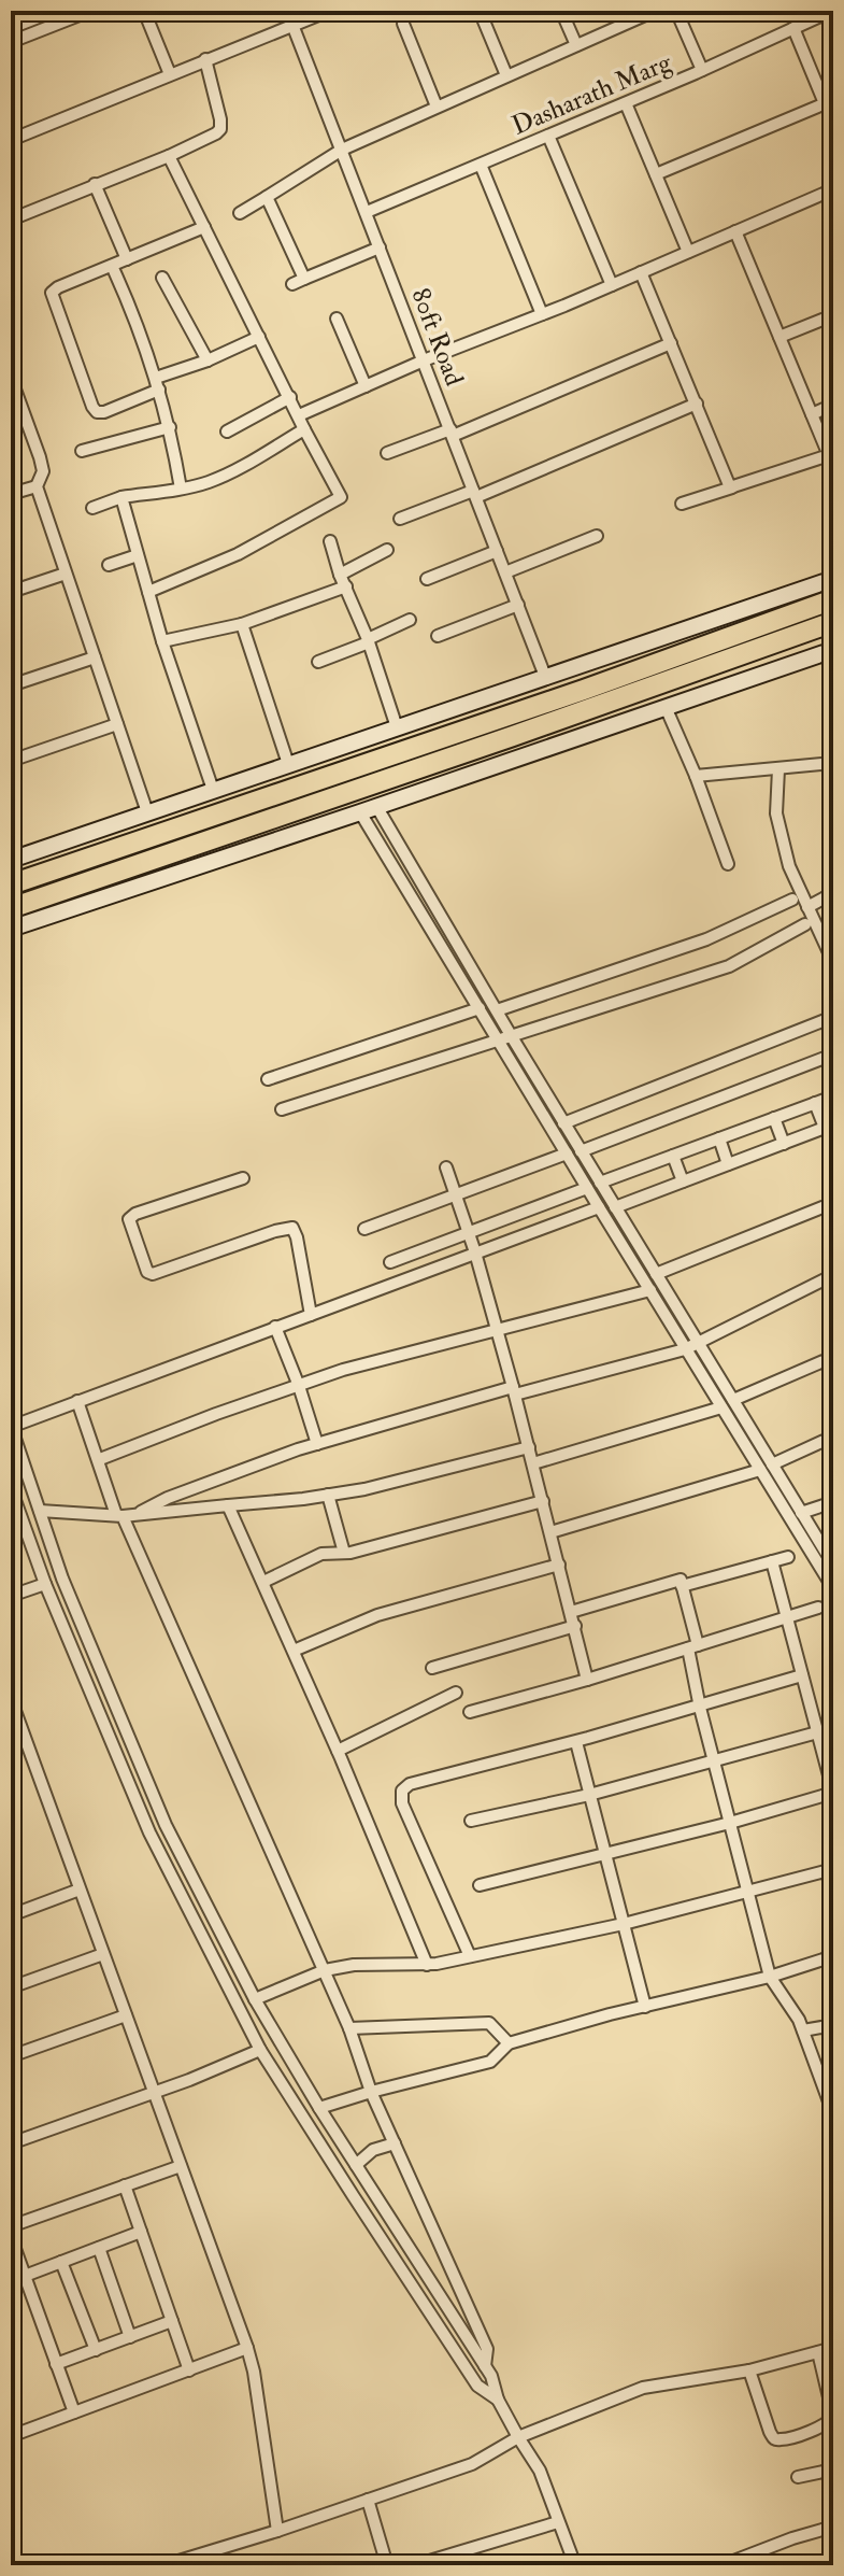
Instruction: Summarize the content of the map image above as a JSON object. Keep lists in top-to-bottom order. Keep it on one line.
{"streets":{"street":["Dasharath Marg","80ft Road"]},"crossings":[["Dasharath Marg","80ft Road"]]}
